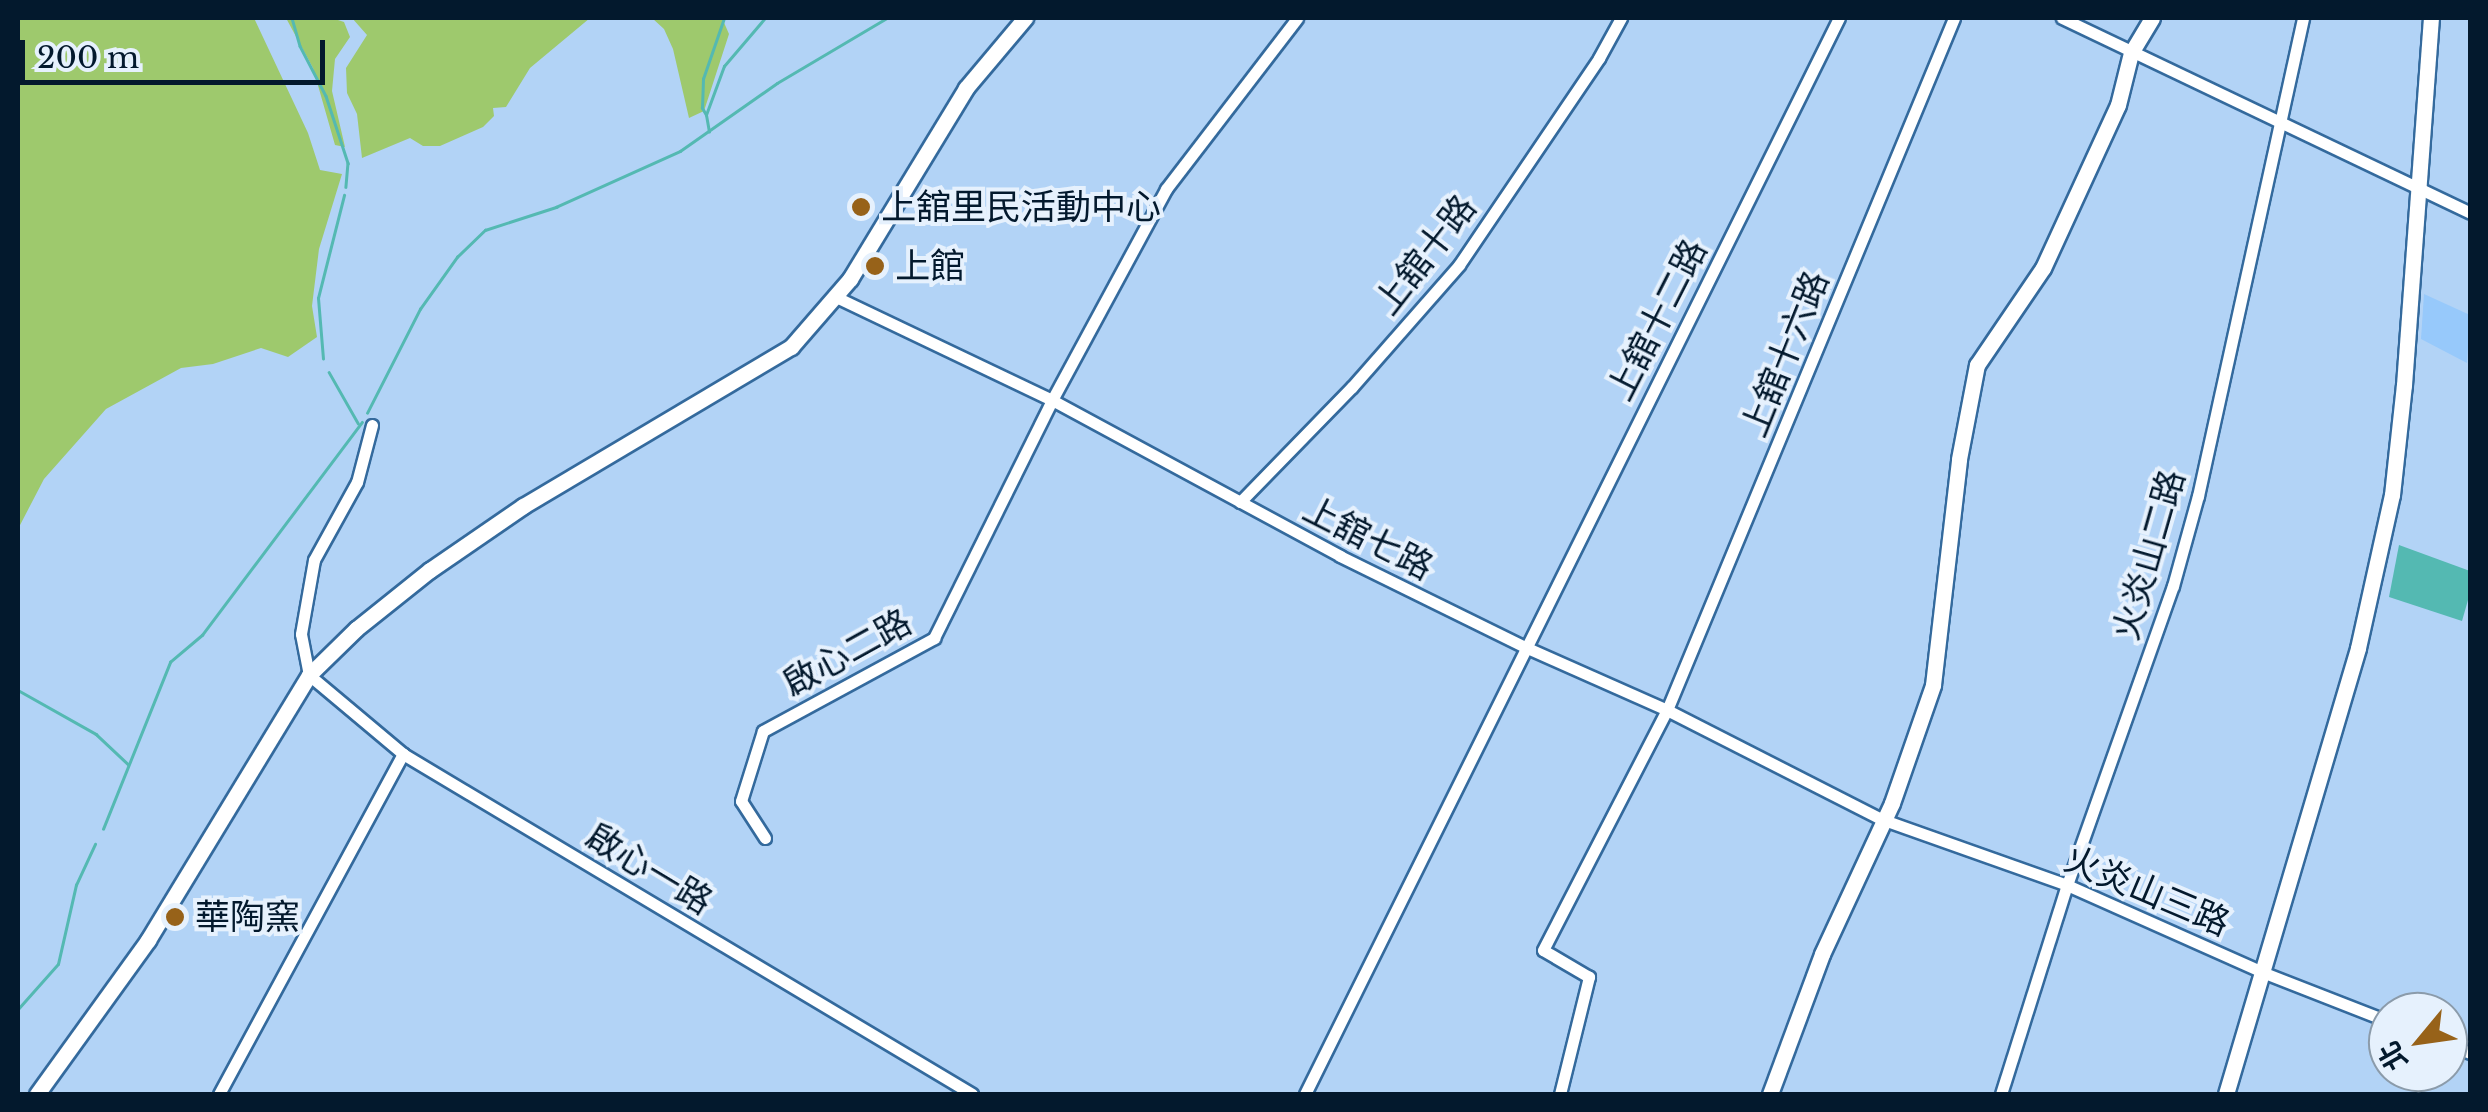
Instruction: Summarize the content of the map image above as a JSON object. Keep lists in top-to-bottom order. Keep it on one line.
{"streets":{"street":["上舘十路","上舘十二路","上舘十六路","上舘七路","火炎山二路","啟心二路","啟心一路","火炎山三路"]},"crossings":[["上舘十路","上舘七路"],["上舘十二路","上舘七路"],["上舘十六路","上舘七路"],["上舘七路","啟心二路"],["上舘七路","火炎山三路"],["火炎山二路","火炎山三路"]],"places":["上舘里民活動中心","上館","華陶窯"],"scale_bar":"200 m","north":"bottom left"}
